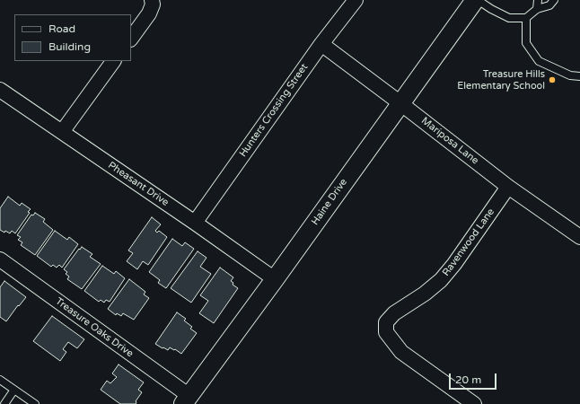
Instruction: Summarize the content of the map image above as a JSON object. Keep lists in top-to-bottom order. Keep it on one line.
{"streets":{"street":["Hunters Crossing Street","Mariposa Lane","Pheasant Drive","Haine Drive","Ravenwood Lane","Treasure Oaks Drive"]},"crossings":[["Hunters Crossing Street","Mariposa Lane"],["Hunters Crossing Street","Pheasant Drive"],["Mariposa Lane","Haine Drive"],["Mariposa Lane","Ravenwood Lane"],["Pheasant Drive","Haine Drive"],["Haine Drive","Treasure Oaks Drive"]],"places":["Treasure Hills Elementary School"],"legend":["Road","Building"],"scale_bar":"20 m"}
